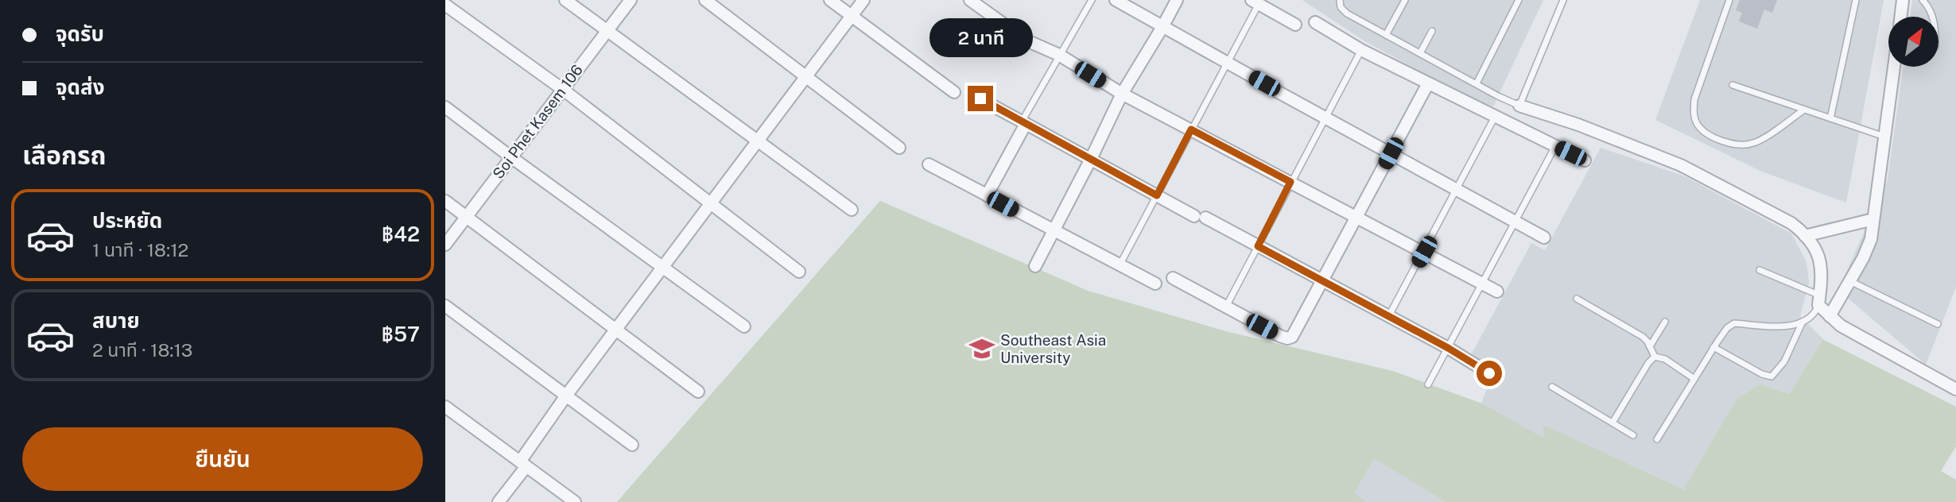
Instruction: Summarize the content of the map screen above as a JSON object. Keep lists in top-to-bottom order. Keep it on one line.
{"streets":{"street":["Soi Phet Kasem 106"]},"places":{"school or university":["Southeast Asia University"]},"north":"top right","page":{"banner":["จุดรับ","จุดส่ง"],"bubble":"2 นาที","heading":"เลือกรถ","list":[{"name":"ประหยัด","note":"1 นาที · 18:12","value":"฿42"},{"name":"สบาย","note":"2 นาที · 18:13","value":"฿57"}],"buttons":"ยืนยัน"}}
